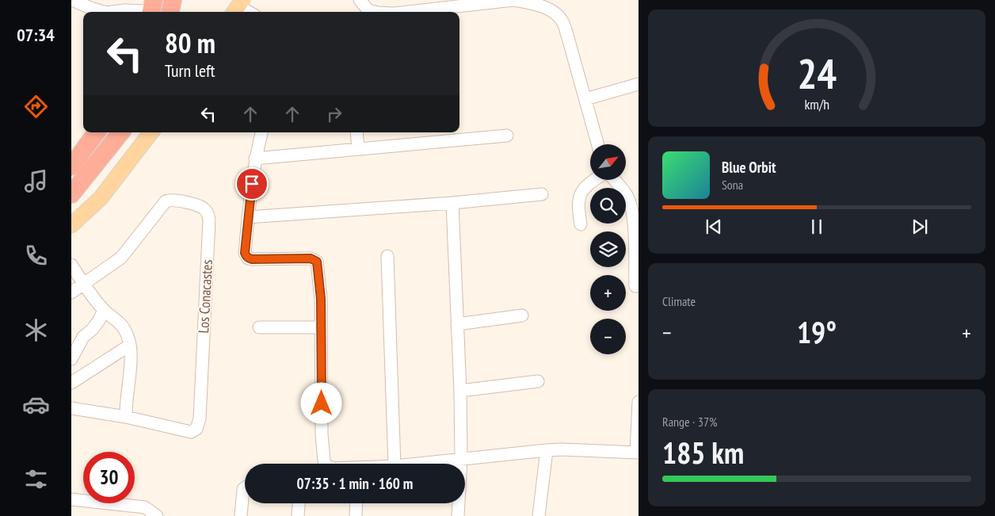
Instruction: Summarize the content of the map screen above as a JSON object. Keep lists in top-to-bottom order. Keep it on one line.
{"streets":{"street":["Los Conacastes"]},"north":"top right","page":{"tabs":"07:34","turn":["80 m","Turn left"],"map_buttons":["+","−"],"song":["Blue Orbit","Sona"],"tile":["Climate",["Range · 37%","185 km"]],"heat":["−","19°","+"],"limit":"30","trip":"07:35 · 1 min · 160 m","gauge":["24","km/h"]}}
